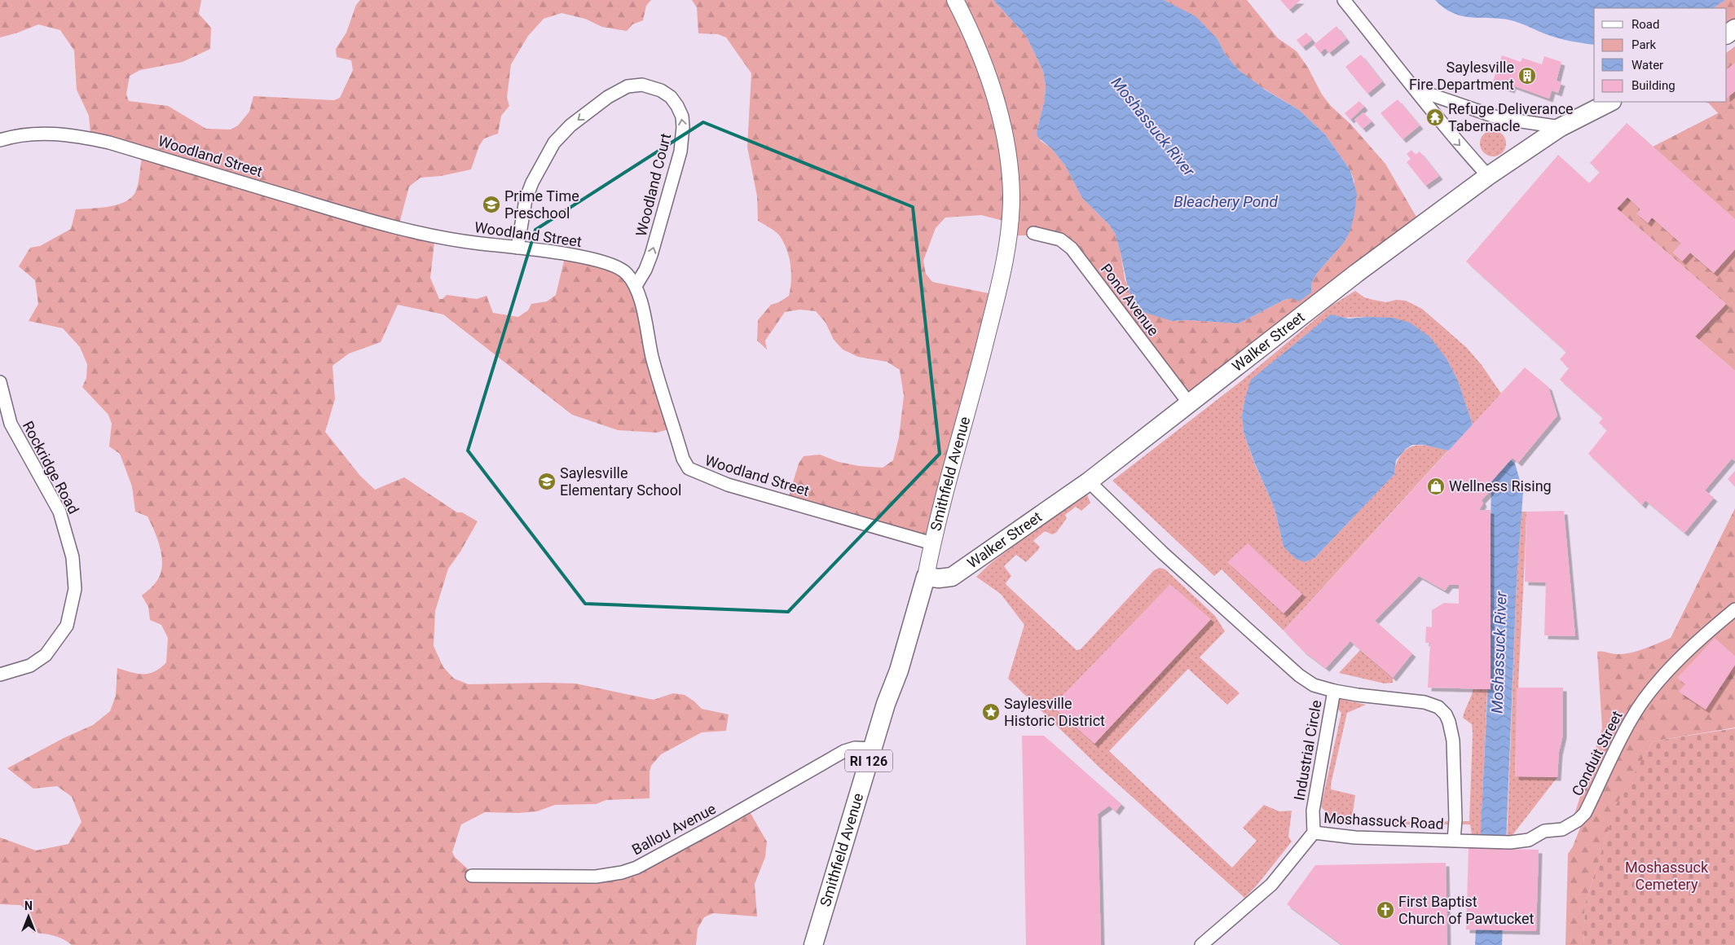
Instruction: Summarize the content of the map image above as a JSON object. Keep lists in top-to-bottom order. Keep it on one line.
{"streets":{"main road":["Walker Street","Smithfield Avenue","RI 126"],"street":["Woodland Street","Woodland Court","Pond Avenue","Rockridge Road","Industrial Circle","Conduit Street","Moshassuck Road","Ballou Avenue"]},"crossings":[["Woodland Street","Woodland Court"],["Woodland Street","Smithfield Avenue"],["Pond Avenue","Walker Street"],["Walker Street","Smithfield Avenue"],["Walker Street","Industrial Circle"],["Smithfield Avenue","Ballou Avenue"],["Industrial Circle","Moshassuck Road"],["Conduit Street","Moshassuck Road"]],"water":["Moshassuck River","Bleachery Pond"],"parks":["Moshassuck Cemetery"],"places":{"building":["Saylesville Fire Department"],"temple":["Refuge Deliverance Tabernacle"],"school or university":["Prime Time Preschool","Saylesville Elementary School"],"shop":["Wellness Rising"],"place":["Saylesville Historic District"],"church":["First Baptist Church of Pawtucket"]},"legend":["Road","Park","Water","Building"],"north":"top"}
